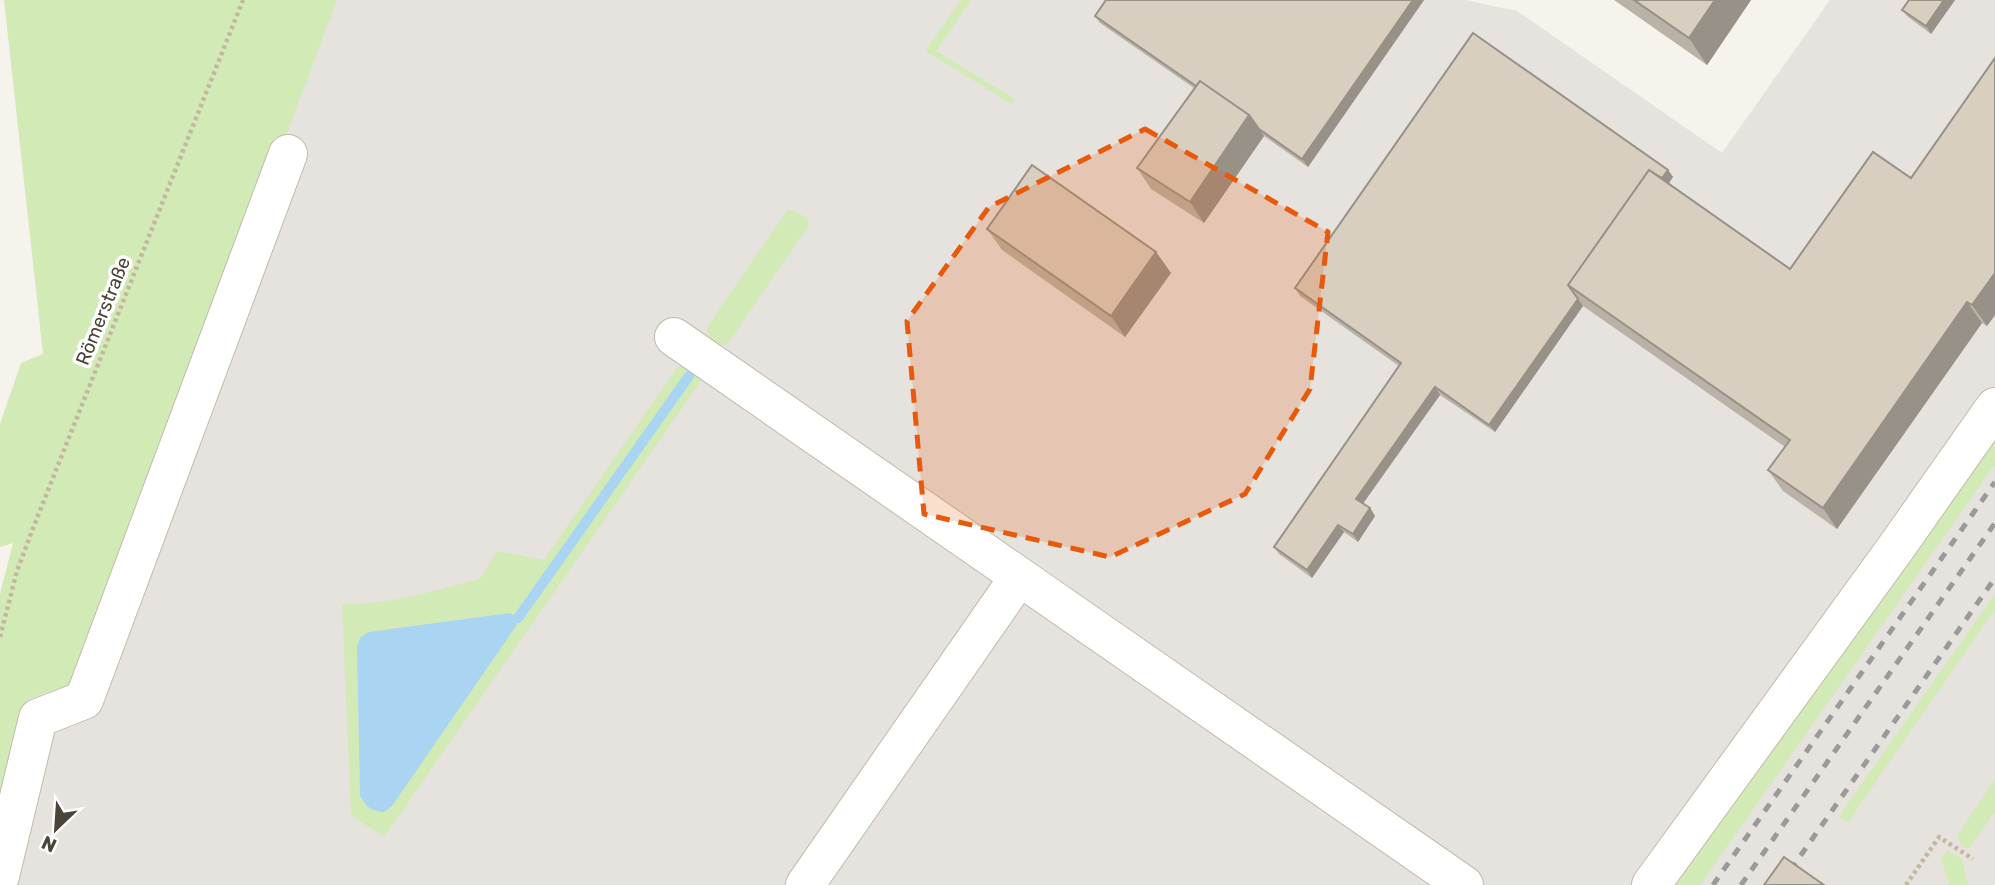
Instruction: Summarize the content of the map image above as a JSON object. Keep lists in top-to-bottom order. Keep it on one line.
{"streets":{"path":["Römerstraße"]},"north":"bottom left"}
